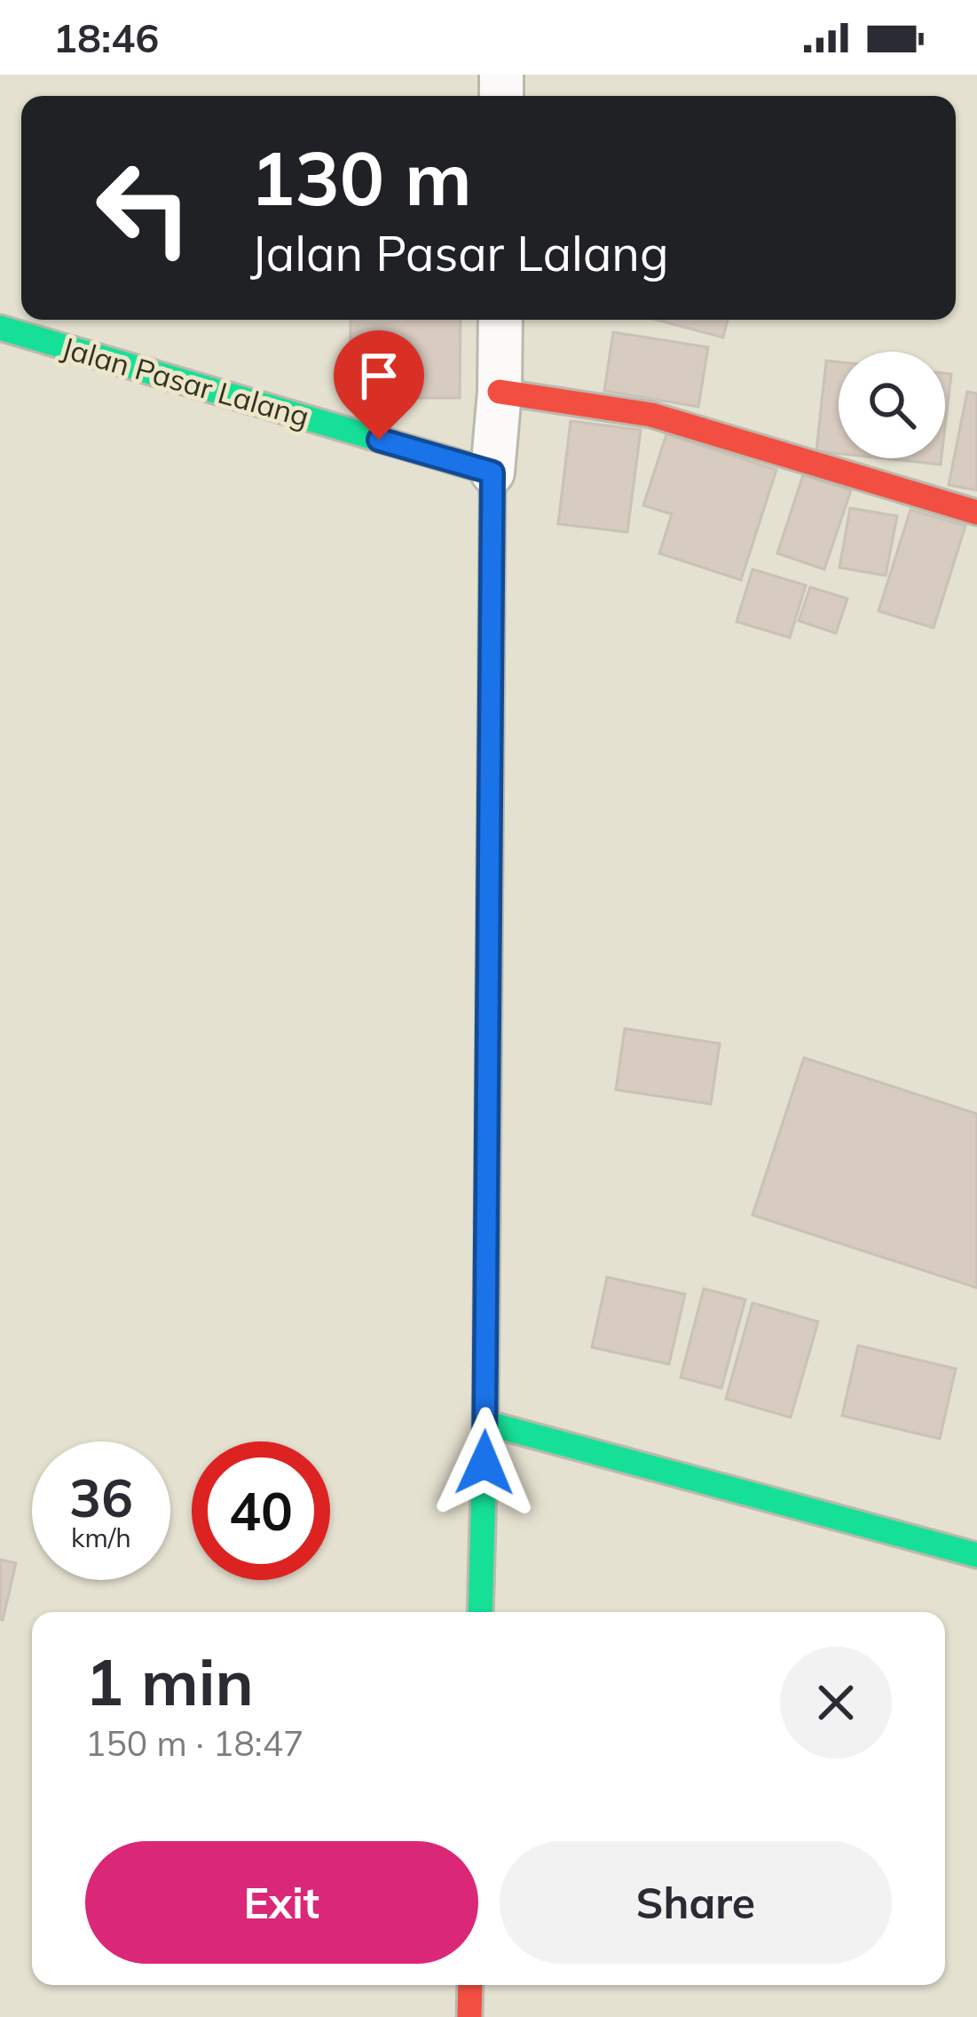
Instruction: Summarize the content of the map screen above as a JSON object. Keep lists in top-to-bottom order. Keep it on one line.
{"streets":{"street":["Jalan Pasar Lalang"]},"page":{"status":"18:46","turn":["130 m","Jalan Pasar Lalang"],"speed":"36 km/h","limit":"40","heading":["1 min","150 m · 18:47"],"buttons":["Exit","Share"]}}
